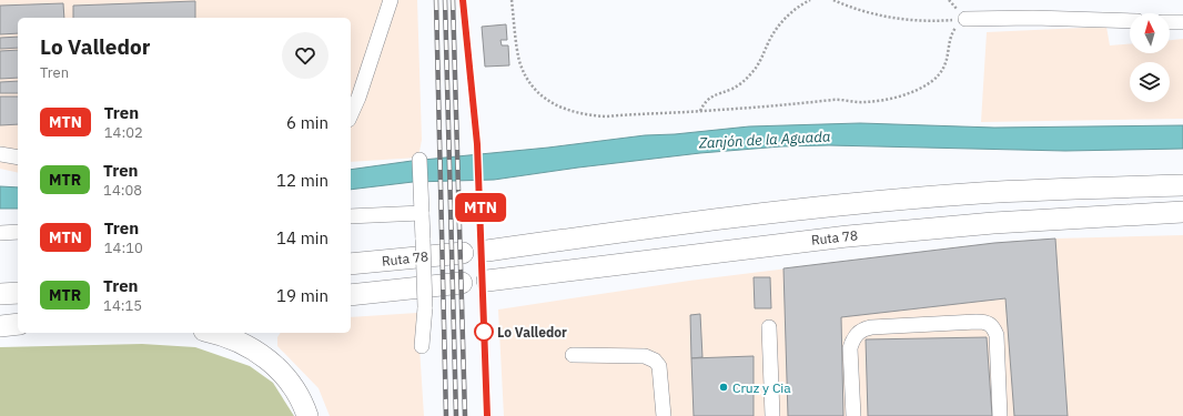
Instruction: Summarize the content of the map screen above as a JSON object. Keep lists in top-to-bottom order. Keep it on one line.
{"streets":{"highway":["Ruta 78"]},"water":["Zanjón de la Aguada"],"places":["Lo Valledor","Cruz y Cia"],"north":"top","page":{"on_map":"MTN","heading":["Lo Valledor","Tren"],"list":[{"mark":"MTN","name":"Tren","note":"14:02","value":"6 min"},{"mark":"MTR","name":"Tren","note":"14:08","value":"12 min"},{"mark":"MTN","name":"Tren","note":"14:10","value":"14 min"},{"mark":"MTR","name":"Tren","note":"14:15","value":"19 min"}]}}
